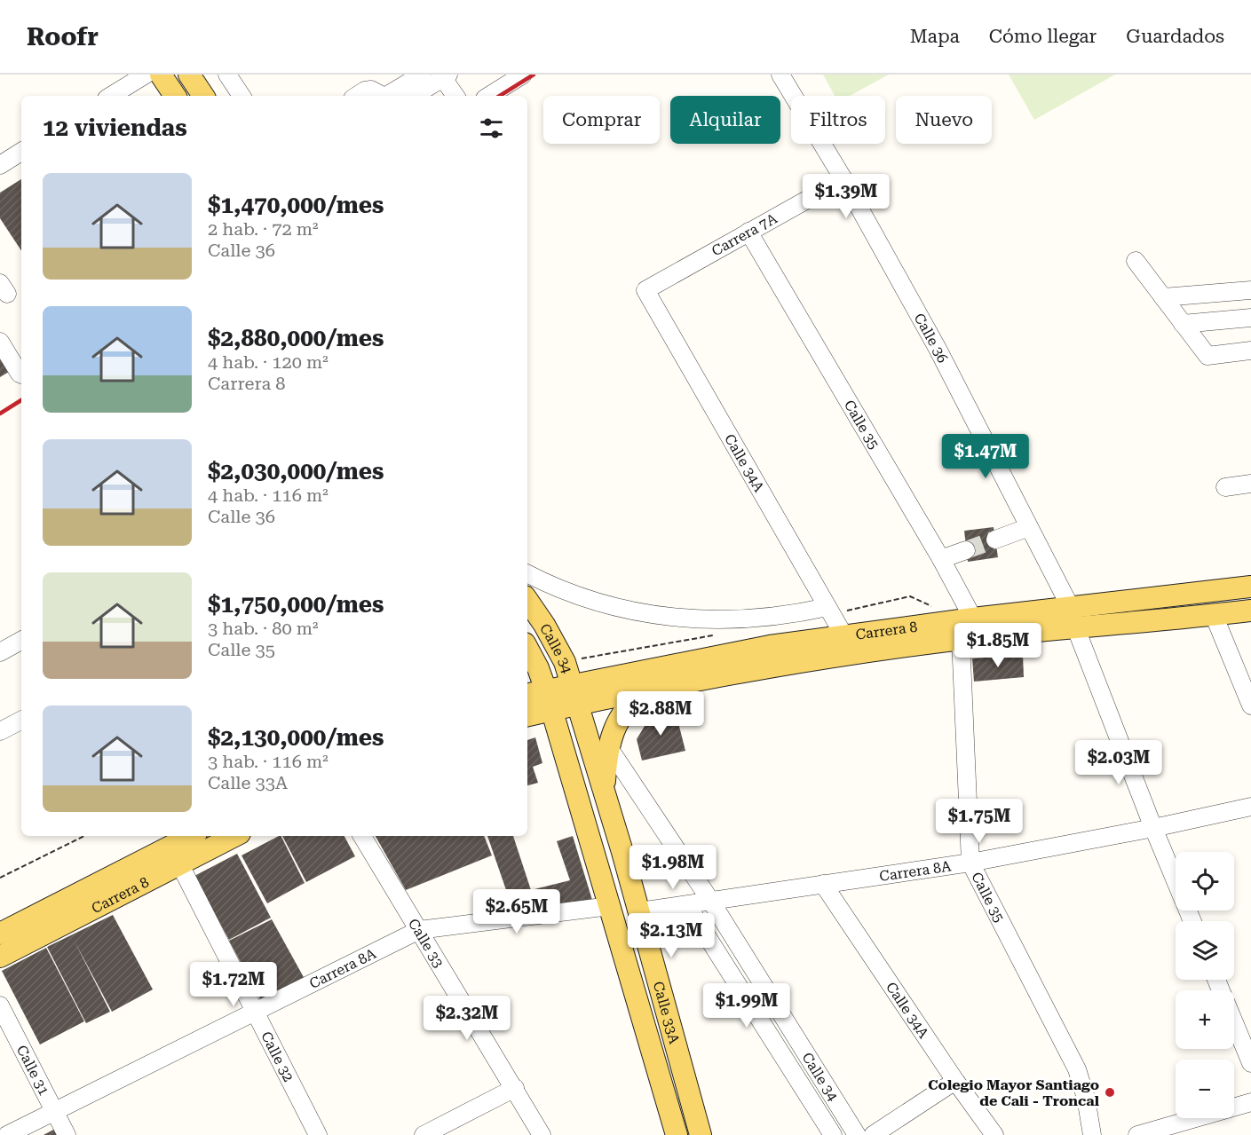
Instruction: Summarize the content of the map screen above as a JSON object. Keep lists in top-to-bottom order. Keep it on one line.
{"streets":{"main road":["Carrera 8","Calle 34","Calle 33A"],"street":["Carrera 7A","Calle 36","Calle 35","Calle 34A","Carrera 8A","Calle 33","Calle 32","Calle 31"]},"crossings":[["Carrera 7A","Calle 36"],["Carrera 7A","Calle 35"],["Carrera 7A","Calle 34A"],["Calle 36","Carrera 8"],["Calle 36","Carrera 8A"],["Calle 35","Carrera 8"],["Calle 35","Carrera 8A"],["Calle 34A","Carrera 8"],["Calle 34A","Carrera 8A"],["Carrera 8","Calle 34"],["Carrera 8","Calle 33A"],["Carrera 8","Calle 32"],["Calle 34","Carrera 8A"],["Calle 34","Calle 33A"],["Carrera 8A","Calle 33"],["Carrera 8A","Calle 33A"],["Carrera 8A","Calle 32"],["Carrera 8A","Calle 31"]],"places":["Colegio Mayor Santiago de Cali - Troncal"],"page":{"header":"Roofr","nav":["Mapa","Cómo llegar","Guardados"],"chip":["Comprar","Alquilar","Filtros","Nuevo"],"heading":"12 viviendas","list":[{"name":"$1,470,000/mes","note":"2 hab. · 72 m² · Calle 36"},{"name":"$2,880,000/mes","note":"4 hab. · 120 m² · Carrera 8"},{"name":"$2,030,000/mes","note":"4 hab. · 116 m² · Calle 36"},{"name":"$1,750,000/mes","note":"3 hab. · 80 m² · Calle 35"},{"name":"$2,130,000/mes","note":"3 hab. · 116 m² · Calle 33A"}],"price":["$1.39M","$1.47M","$1.85M","$2.88M","$2.03M","$1.75M","$1.98M","$2.65M","$2.13M","$1.72M","$1.99M","$2.32M"],"map_buttons":["+","−"]}}
